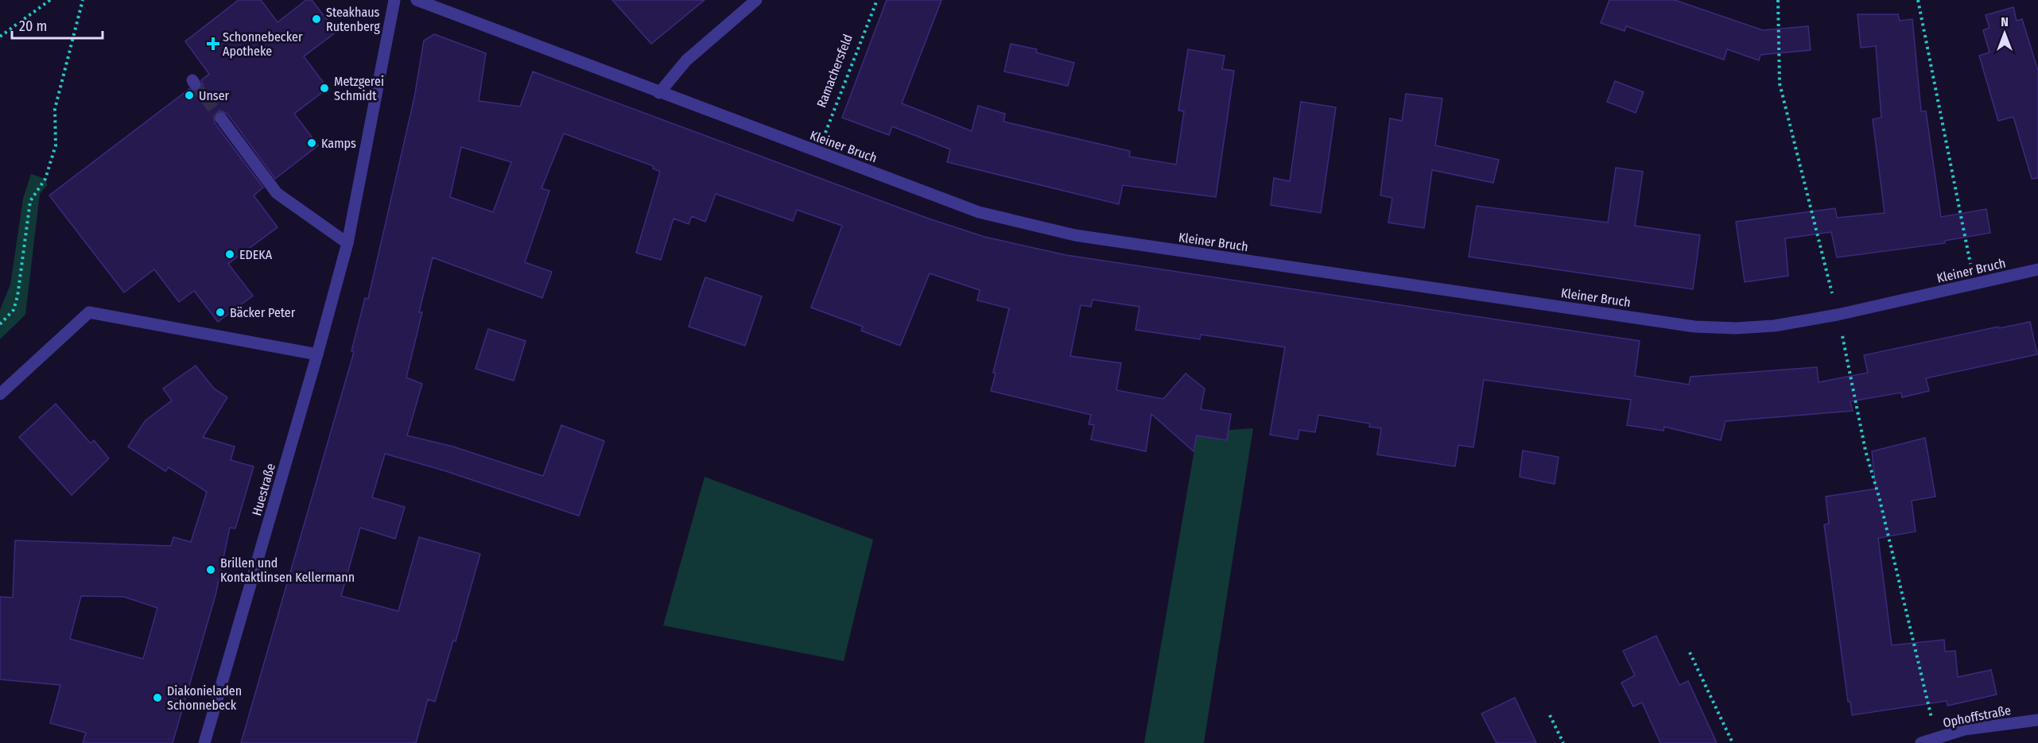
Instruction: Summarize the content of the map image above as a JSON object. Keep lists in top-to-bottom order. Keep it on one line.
{"streets":{"street":["Kleiner Bruch","Huestraße","Ophoffstraße"],"path":["Ramachersfeld"]},"crossings":[["Ramachersfeld","Kleiner Bruch"]],"places":{"other":["Steakhaus Rutenberg","Metzgerei Schmidt","Unser","Kamps","EDEKA","Bäcker Peter","Brillen und Kontaktlinsen Kellermann","Diakonieladen Schonnebeck"],"health":["Schonnebecker Apotheke"]},"scale_bar":"20 m","north":"top"}
